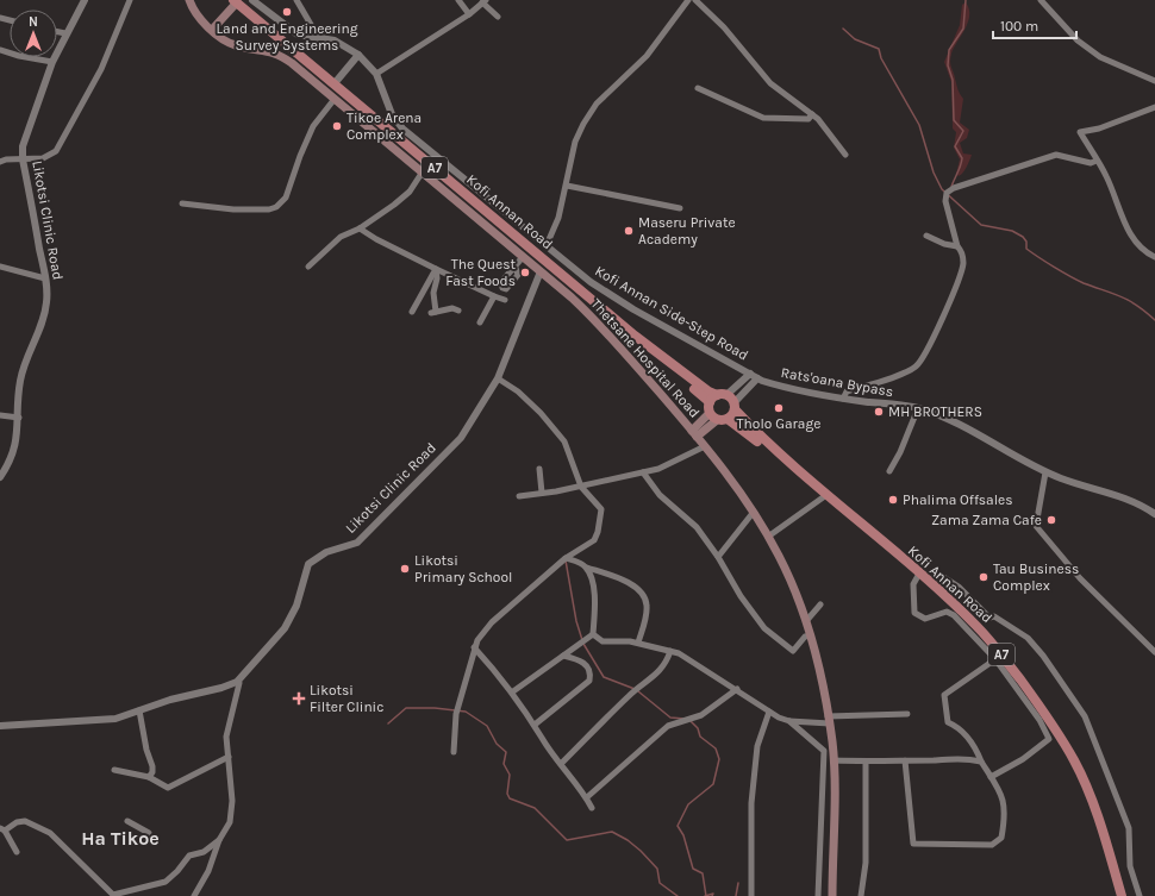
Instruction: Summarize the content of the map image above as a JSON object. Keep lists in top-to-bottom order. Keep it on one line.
{"streets":{"main road":["A7","Kofi Annan Road","Thetsane Hospital Road"],"street":["Likotsi Clinic Road","Kofi Annan Side-Step Road","Rats'oana Bypass"]},"crossings":[["A7","Kofi Annan Road"],["A7","Kofi Annan Side-Step Road"],["Kofi Annan Road","Kofi Annan Side-Step Road"],["Likotsi Clinic Road","Thetsane Hospital Road"],["Kofi Annan Side-Step Road","Rats'oana Bypass"]],"districts":["Ha Tikoe"],"places":{"other":["Land and Engineering Survey Systems","Tikoe Arena Complex","Maseru Private Academy","The Quest Fast Foods","Tholo Garage","MH BROTHERS","Phalima Offsales","Zama Zama Cafe","Likotsi Primary School","Tau Business Complex"],"health":["Likotsi Filter Clinic"]},"scale_bar":"100 m","north":"top"}
